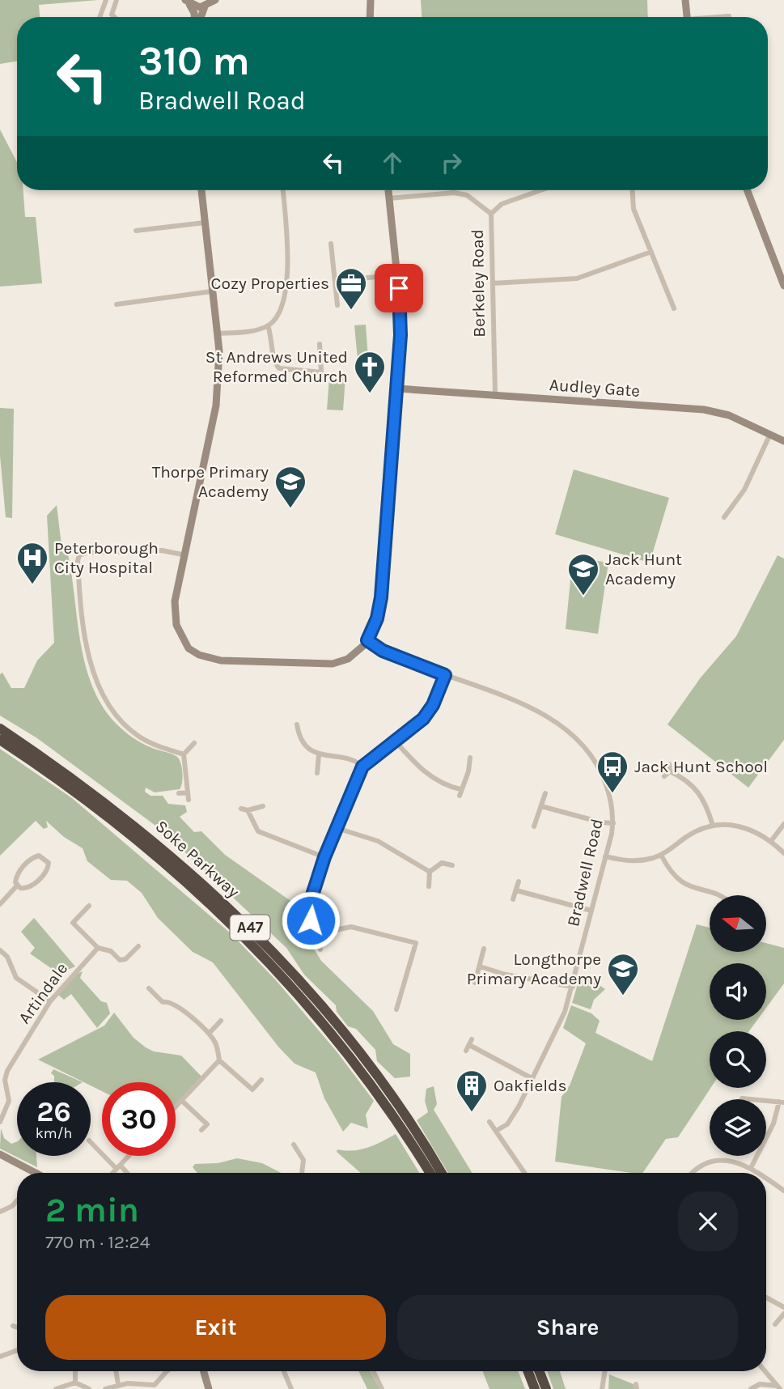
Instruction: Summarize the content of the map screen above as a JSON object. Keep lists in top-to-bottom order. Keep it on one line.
{"streets":{"highway":["Soke Parkway","A47"],"street":["Berkeley Road","Audley Gate","Bradwell Road","Artindale"]},"crossings":[["Berkeley Road","Audley Gate"]],"places":{"office":["Cozy Properties"],"church":["St Andrews United Reformed Church"],"school or university":["Thorpe Primary Academy","Jack Hunt Academy","Longthorpe Primary Academy"],"hospital":["Peterborough City Hospital"],"bus stop":["Jack Hunt School"],"building":["Oakfields"]},"north":"left","page":{"turn":["310 m","Bradwell Road"],"speed":"26 km/h","limit":"30","heading":["2 min","770 m · 12:24"],"buttons":["Exit","Share"]}}
